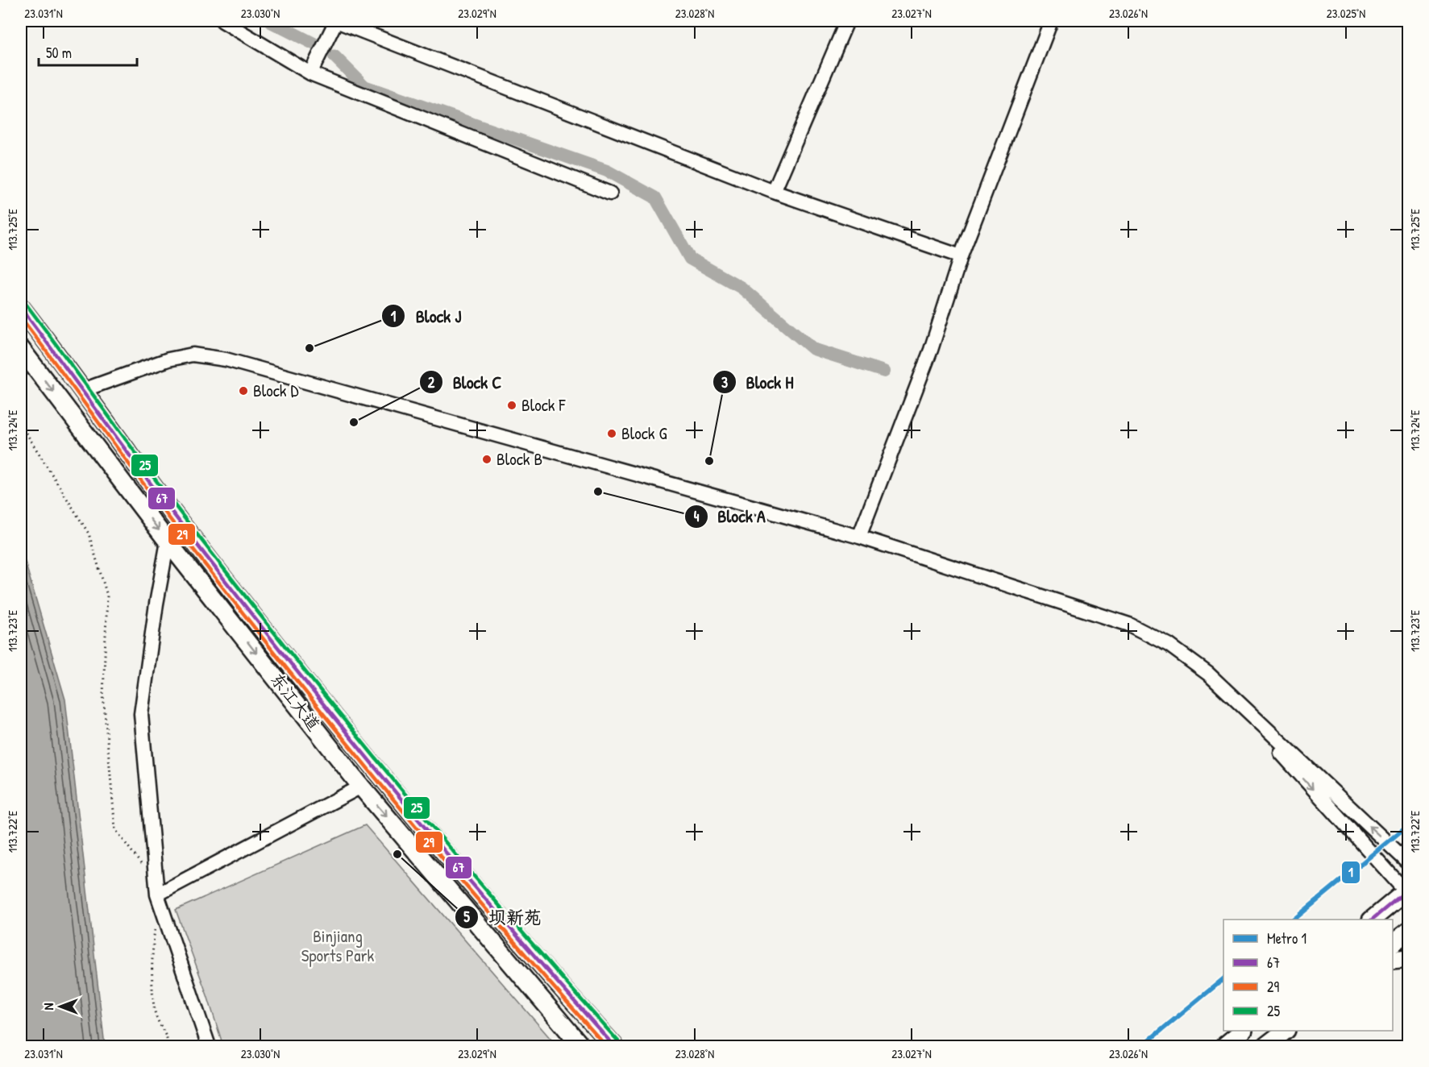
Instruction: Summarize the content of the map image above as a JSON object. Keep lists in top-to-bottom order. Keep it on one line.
{"streets":{"main road":["东江大道"]},"parks":["Binjiang Sports Park"],"places":["Block J","Block D","Block F","Block C","Block G","Block B","Block H","Block A","坝新苑"],"lines":["transit line 25","transit line 67","transit line 29","metro line 1"],"legend":["Metro 1","67","29","25"],"scale_bar":"50 m","north":"left","coordinates":["23.031°N","23.030°N","23.029°N","23.028°N","23.027°N","23.026°N","23.025°N","113.725°E","113.724°E","113.723°E","113.722°E"]}
